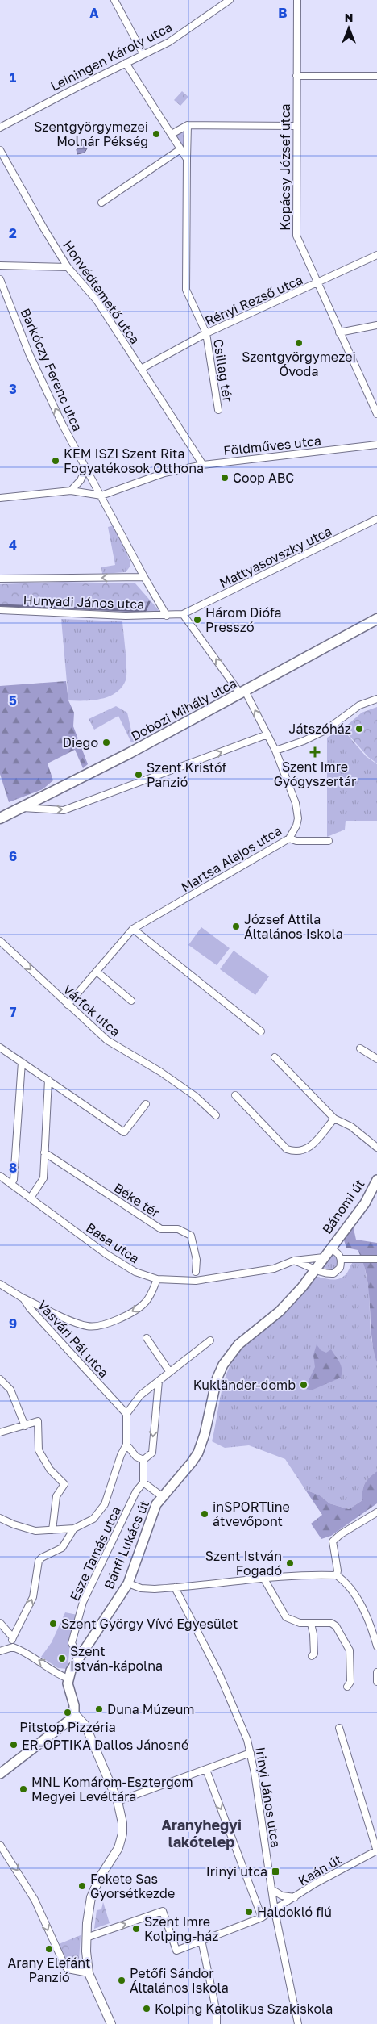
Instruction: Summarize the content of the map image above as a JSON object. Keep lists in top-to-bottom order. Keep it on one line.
{"streets":{"main road":["Dobozi Mihály utca","Bánomi út","Bánfi Lukács út"],"street":["Leiningen Károly utca","Kopácsy József utca","Honvédtemető utca","Rényi Rezső utca","Barkóczy Ferenc utca","Csillag tér","Földműves utca","Mattyasovszky utca","Hunyadi János utca","Martsa Alajos utca","Várfok utca","Béke tér","Basa utca","Vasvári Pál utca","Esze Tamás utca","Irinyi János utca","Kaán út"]},"crossings":[["Kopácsy József utca","Rényi Rezső utca"],["Honvédtemető utca","Rényi Rezső utca"],["Honvédtemető utca","Földműves utca"],["Rényi Rezső utca","Csillag tér"],["Barkóczy Ferenc utca","Földműves utca"],["Barkóczy Ferenc utca","Hunyadi János utca"],["Mattyasovszky utca","Hunyadi János utca"],["Mattyasovszky utca","Martsa Alajos utca"],["Hunyadi János utca","Martsa Alajos utca"],["Dobozi Mihály utca","Martsa Alajos utca"],["Martsa Alajos utca","Várfok utca"],["Bánomi út","Bánfi Lukács út"],["Basa utca","Bánfi Lukács út"],["Bánfi Lukács út","Esze Tamás utca"],["Irinyi János utca","Kaán út"]],"one_way":["Barkóczy Ferenc utca"],"districts":["Aranyhegyi lakótelep"],"places":{"other":["Szentgyörgymezei Molnár Pékség","Szentgyörgymezei Óvoda","KEM ISZI Szent Rita Fogyatékosok Otthona","Coop ABC","Három Diófa Presszó","Játszóház","Diego","Szent Kristóf Panzió","József Attila Általános Iskola","Kukländer-domb","inSPORTline átvevőpont","Szent István Fogadó","Szent György Vívó Egyesület","Szent István-kápolna","Duna Múzeum","Pitstop Pizzéria","ER-OPTIKA Dallos Jánosné","MNL Komárom-Esztergom Megyei Levéltára","Fekete Sas Gyorsétkezde","Haldokló fiú","Szent Imre Kolping-ház","Arany Elefánt Panzió","Petőfi Sándor Általános Iskola","Kolping Katolikus Szakiskola"],"health":["Szent Imre Gyógyszertár"],"transit":["Irinyi utca"]},"north":"top","grid":{"columns":["A","B"],"rows":["1","2","3","4","5","6","7","8","9"]}}
